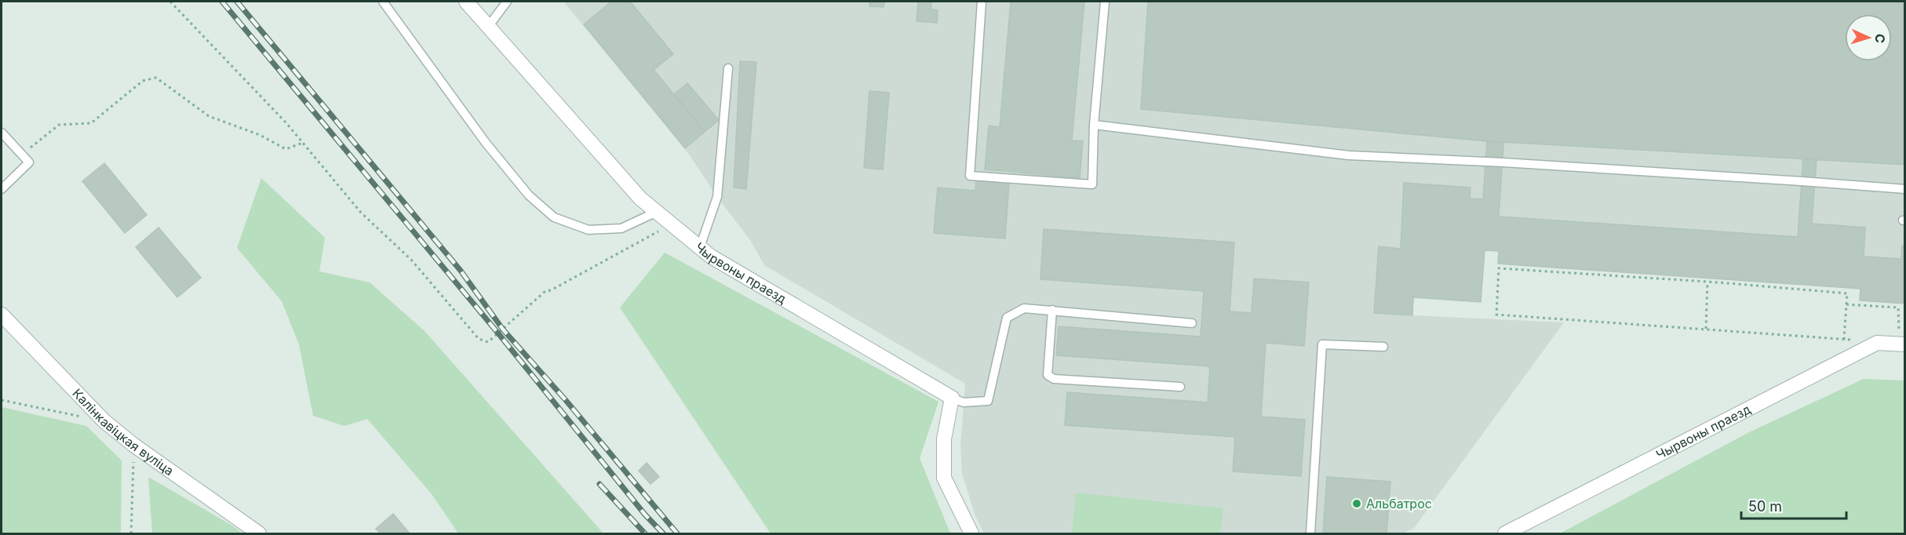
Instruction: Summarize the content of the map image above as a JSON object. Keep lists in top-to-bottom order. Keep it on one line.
{"streets":{"street":["Чырвоны праезд","Калінкавіцкая вуліца"]},"places":["Альбатрос"],"scale_bar":"50 m","north":"right"}
